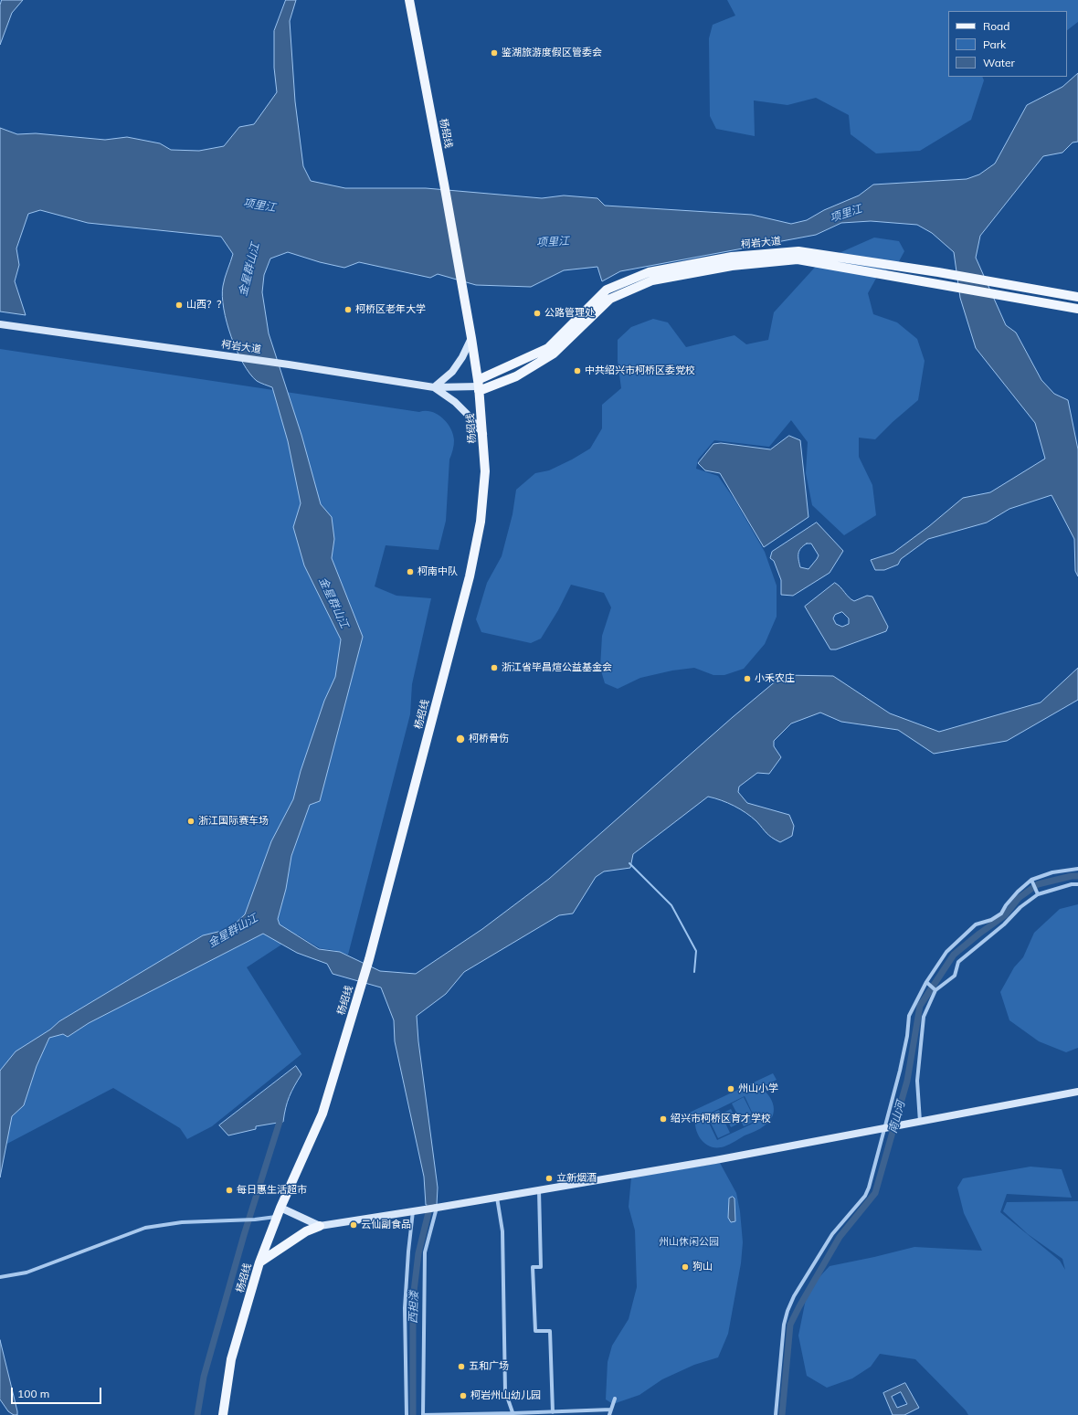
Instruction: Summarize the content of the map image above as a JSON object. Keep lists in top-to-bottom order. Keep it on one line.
{"streets":{"main road":["杨绍线","柯岩大道"]},"crossings":[["杨绍线","柯岩大道"]],"water":["项里江","金星群山江","南山河","西担溇"],"parks":["州山休闲公园"],"places":["鉴湖旅游度假区管委会","山西？？","柯桥区老年大学","公路管理处","中共绍兴市柯桥区委党校","柯南中队","浙江省毕昌煊公益基金会","小禾农庄","柯桥骨伤","浙江国际赛车场","州山小学","绍兴市柯桥区育才学校","立新烟酒","每日惠生活超市","云仙副食品","狗山","五和广场","柯岩州山幼儿园"],"legend":["Road","Park","Water"],"scale_bar":"100 m"}
